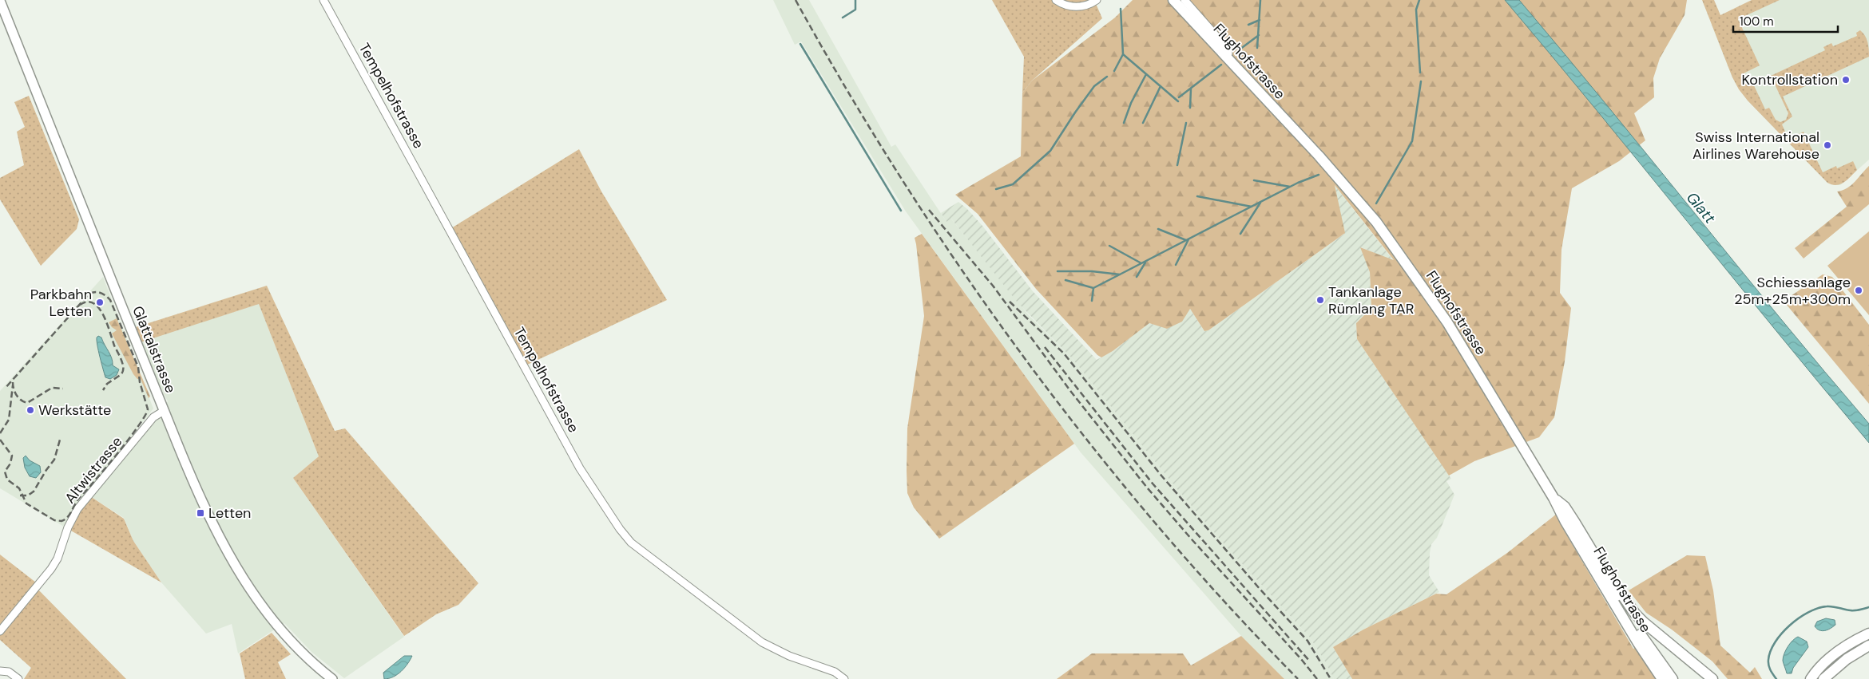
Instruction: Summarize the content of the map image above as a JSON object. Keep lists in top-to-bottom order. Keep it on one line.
{"streets":{"main road":["Flughofstrasse"],"street":["Tempelhofstrasse","Glattalstrasse","Altwistrasse"]},"crossings":[["Glattalstrasse","Altwistrasse"]],"water":["Glatt"],"places":{"other":["Kontrollstation","Swiss International Airlines Warehouse","Schiessanlage 25m+25m+300m","Tankanlage Rümlang TAR","Parkbahn Letten","Werkstätte"],"transit":["Letten"]},"scale_bar":"100 m"}
